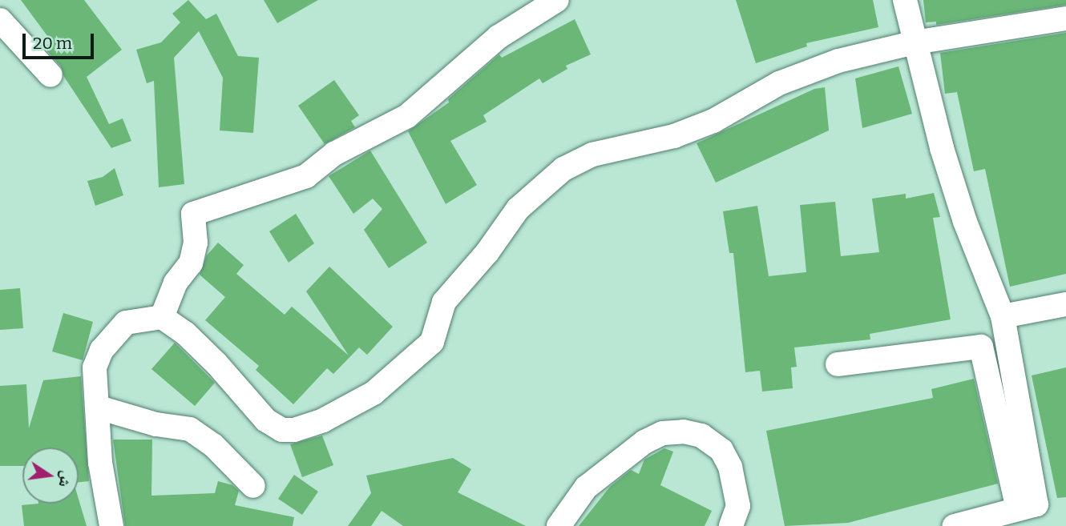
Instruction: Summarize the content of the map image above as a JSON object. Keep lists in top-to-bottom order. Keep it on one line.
{"scale_bar":"20 m","north":"right"}
